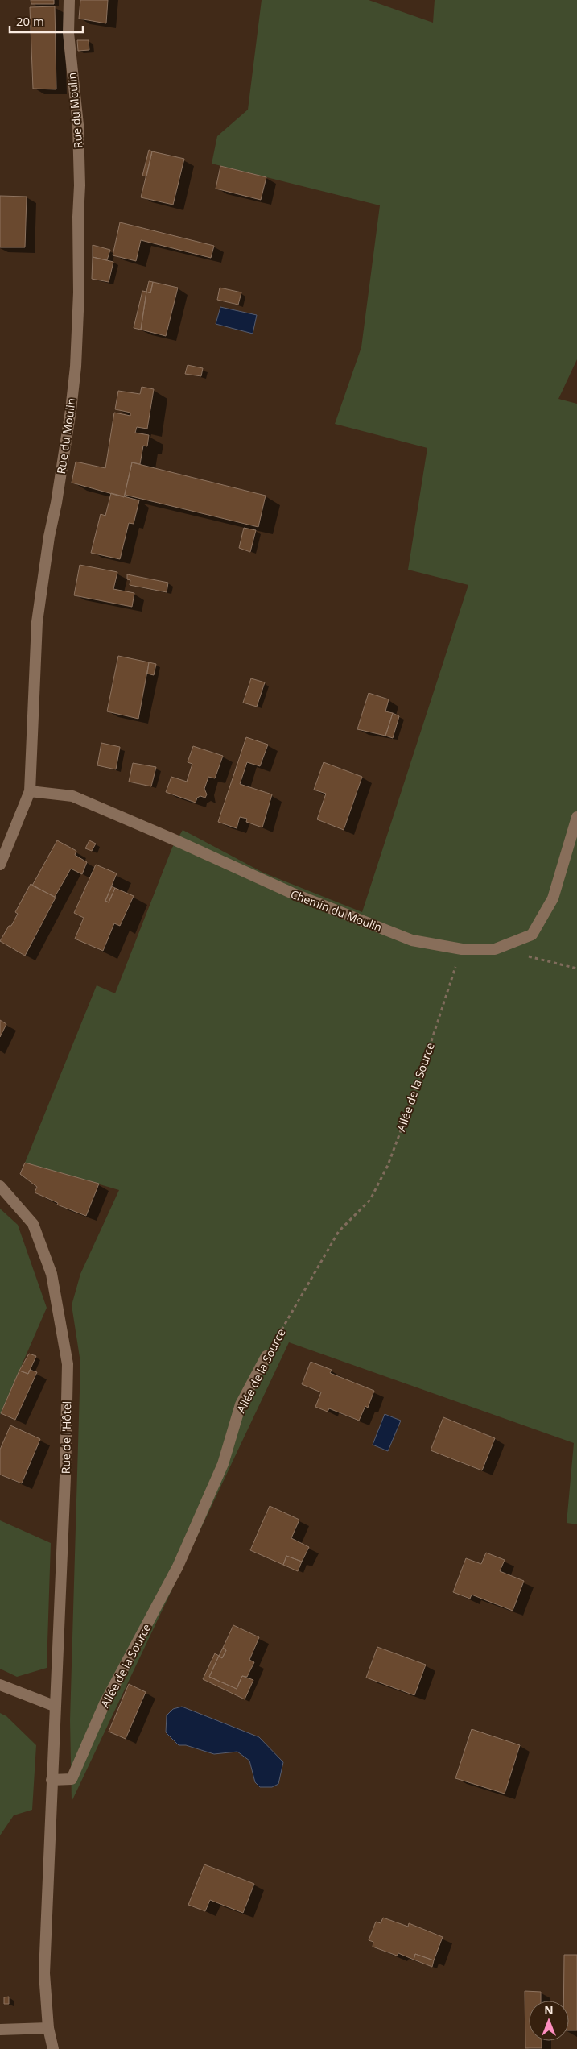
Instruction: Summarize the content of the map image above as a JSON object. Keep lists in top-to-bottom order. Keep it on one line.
{"streets":{"street":["Rue du Moulin","Chemin du Moulin","Allée de la Source","Rue de l'Hôtel"]},"crossings":[["Rue du Moulin","Chemin du Moulin"],["Chemin du Moulin","Allée de la Source"],["Allée de la Source","Rue de l'Hôtel"]],"scale_bar":"20 m","north":"top"}
